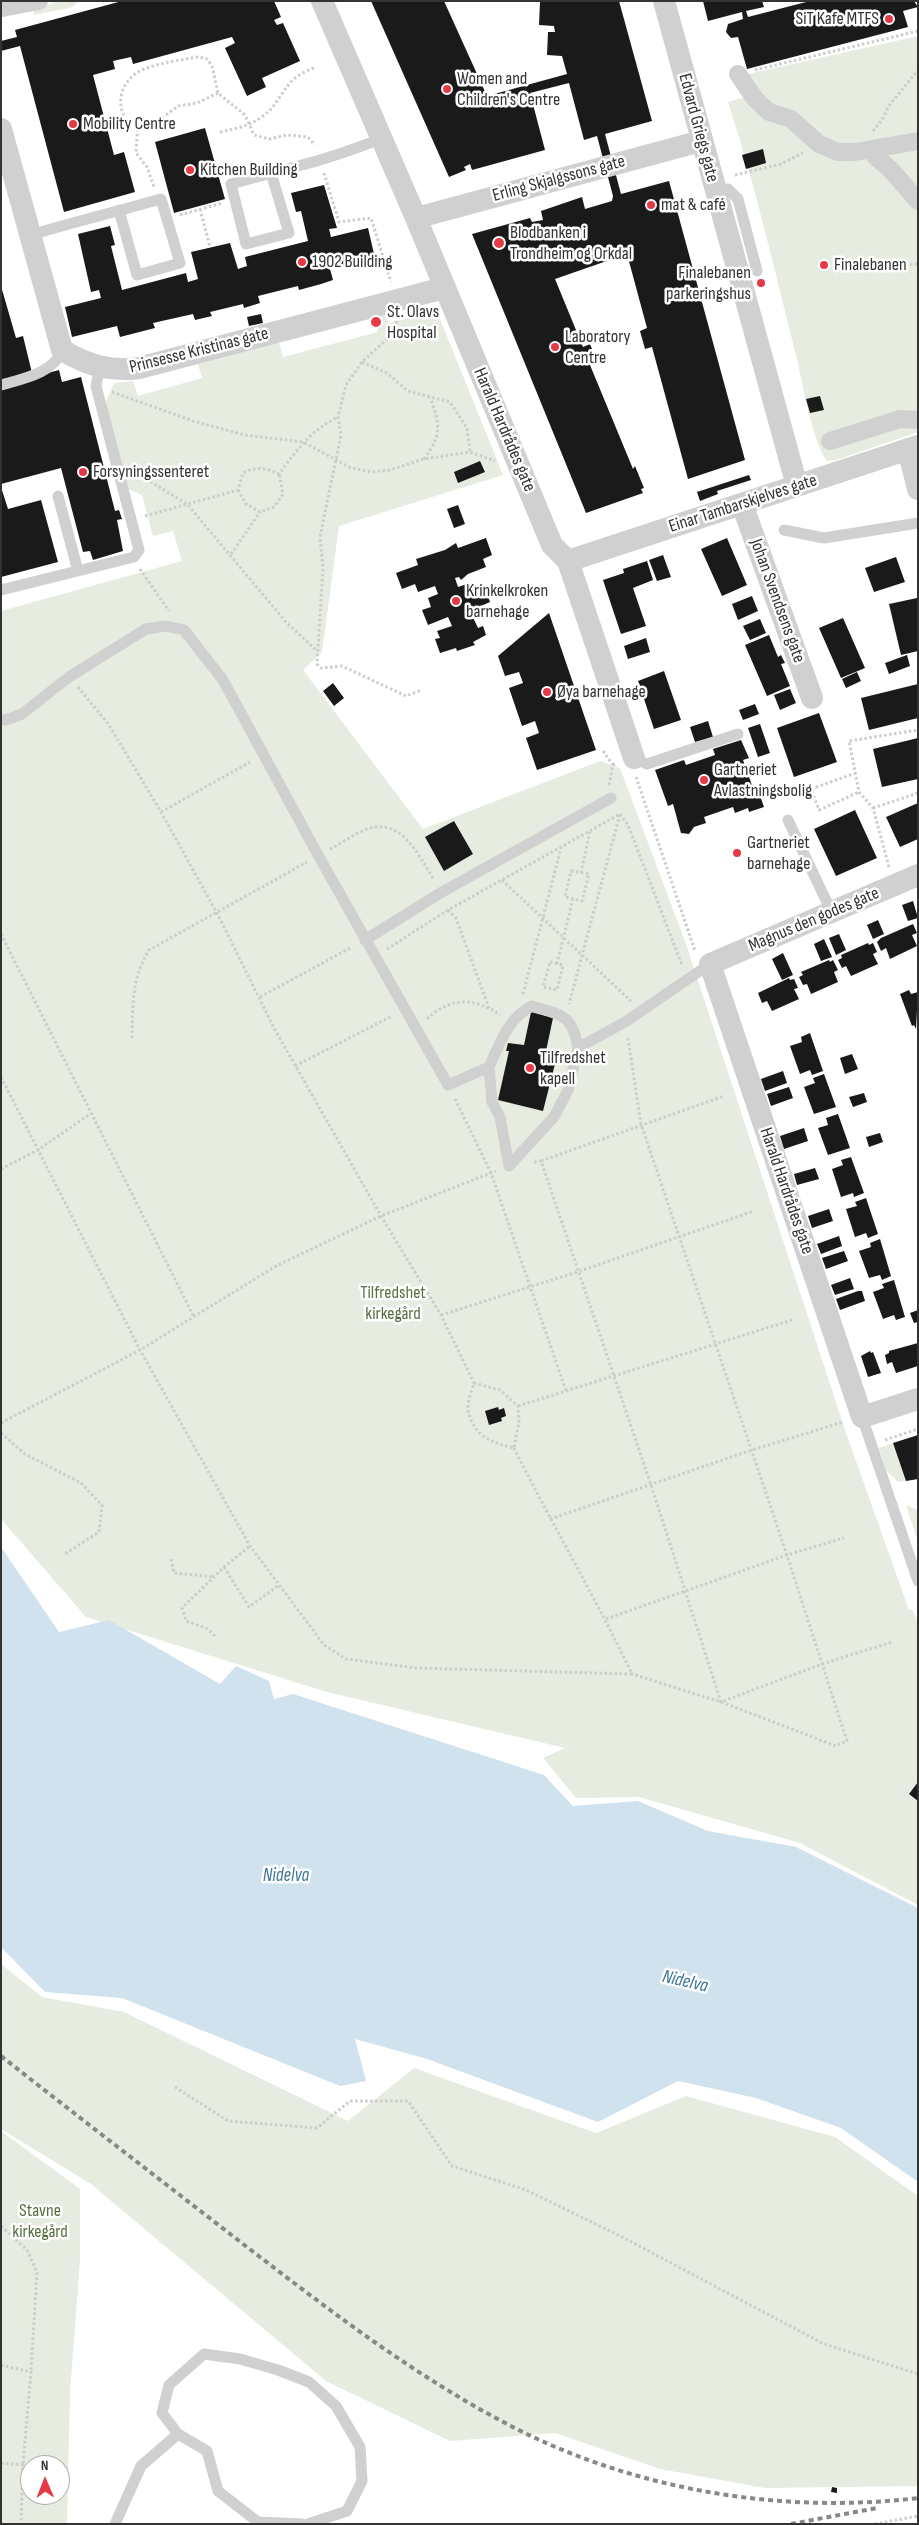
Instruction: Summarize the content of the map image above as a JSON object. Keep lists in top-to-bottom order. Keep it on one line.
{"streets":{"street":["Edvard Griegs gate","Erling Skjalgssons gate","Prinsesse Kristinas gate","Harald Hardrådes gate","Einar Tambarskjelves gate","Johan Svendsens gate","Magnus den godes gate"]},"crossings":[["Edvard Griegs gate","Erling Skjalgssons gate"],["Edvard Griegs gate","Einar Tambarskjelves gate"],["Erling Skjalgssons gate","Harald Hardrådes gate"],["Prinsesse Kristinas gate","Harald Hardrådes gate"],["Harald Hardrådes gate","Einar Tambarskjelves gate"],["Harald Hardrådes gate","Magnus den godes gate"],["Einar Tambarskjelves gate","Johan Svendsens gate"]],"water":["Nidelva"],"parks":["Tilfredshet kirkegård","Stavne kirkegård"],"places":["SiT Kafe MTFS","Women and Children's Centre","Mobility Centre","Kitchen Building","mat & café","Blodbanken i Trondheim og Orkdal","1902 Building","Finalebanen","Finalebanen parkeringshus","St. Olavs Hospital","Laboratory Centre","Forsyningssenteret","Krinkelkroken barnehage","Øya barnehage","Gartneriet Avlastningsbolig","Gartneriet barnehage","Tilfredshet kapell"],"north":"top"}
